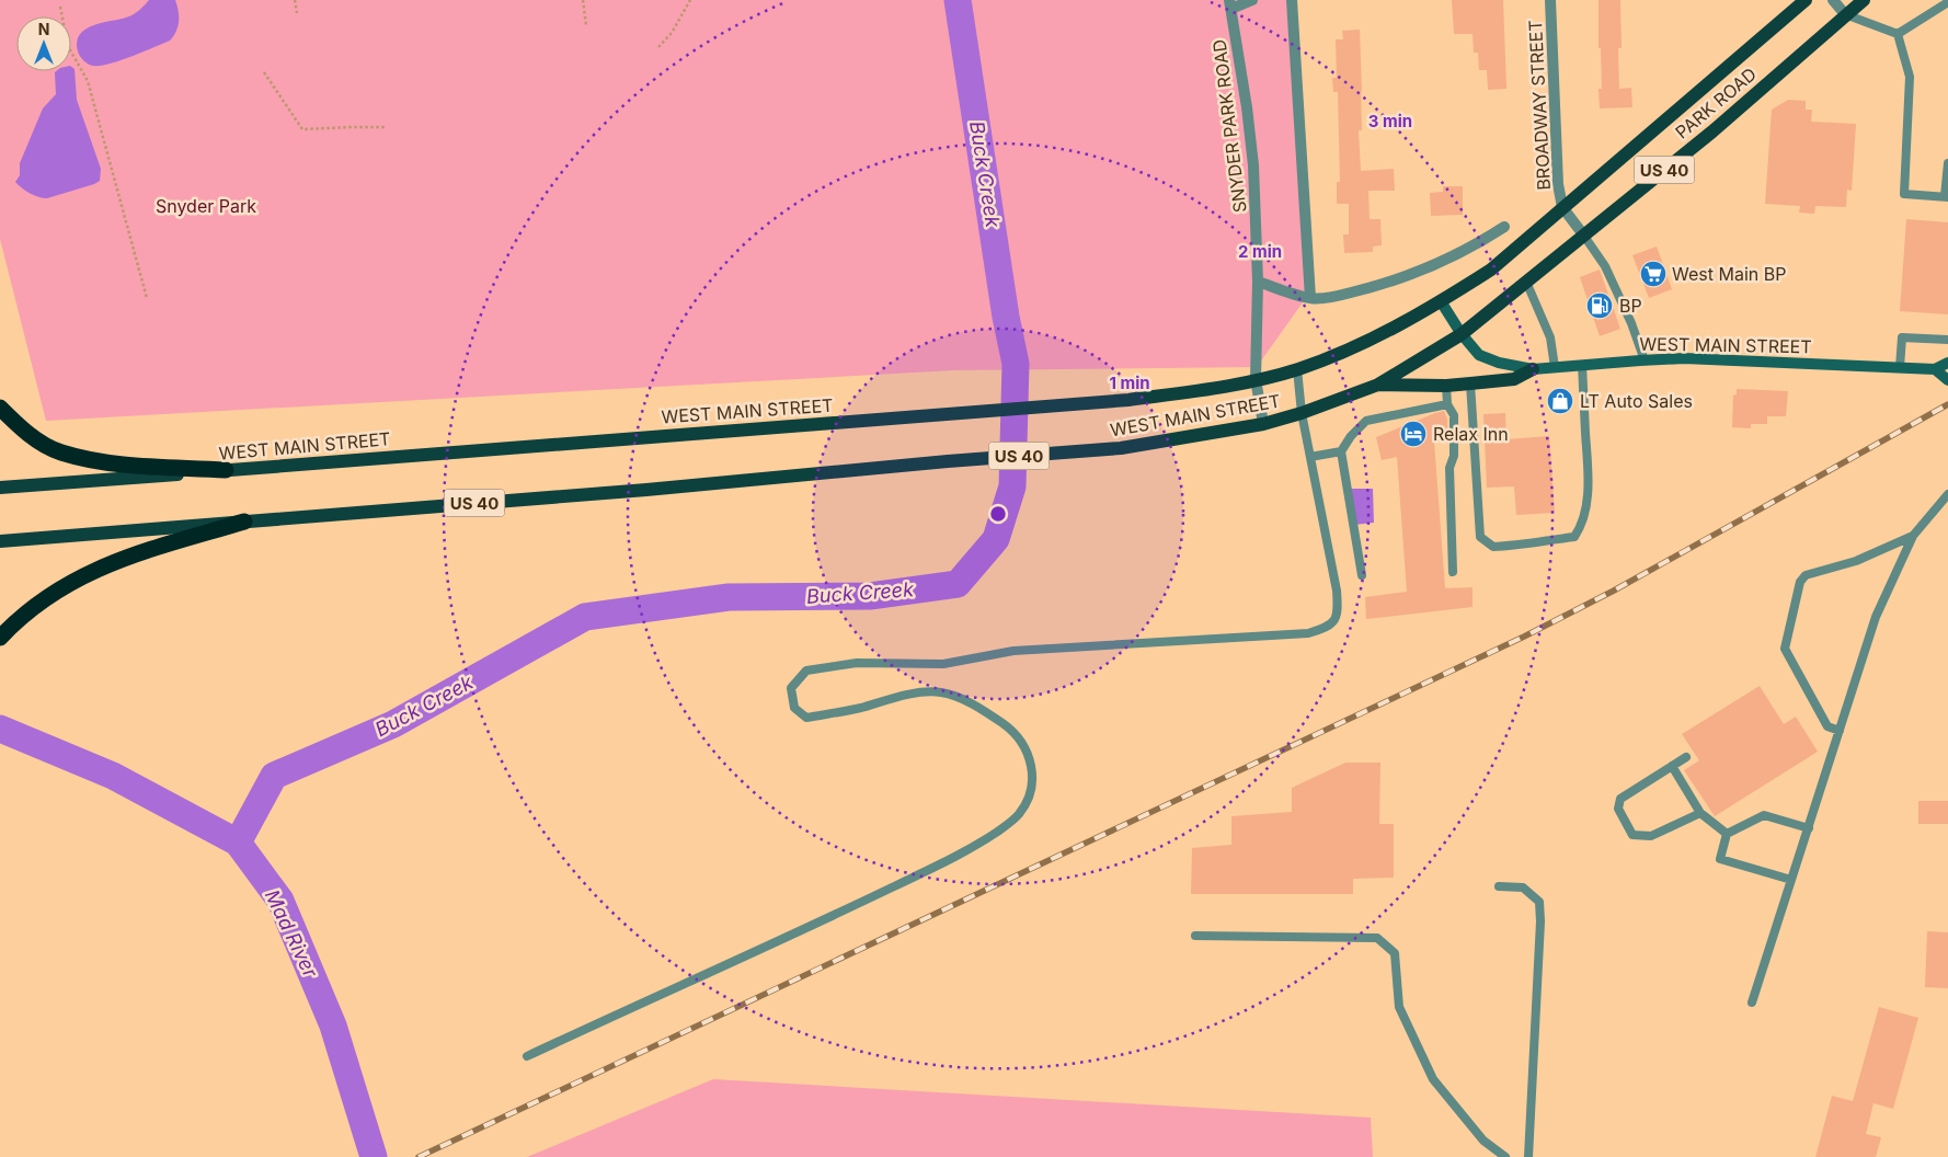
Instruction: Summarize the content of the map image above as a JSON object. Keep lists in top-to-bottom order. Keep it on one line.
{"streets":{"main road":["PARK ROAD","US 40","WEST MAIN STREET"],"street":["BROADWAY STREET","SNYDER PARK ROAD"]},"crossings":[["PARK ROAD","BROADWAY STREET"],["PARK ROAD","WEST MAIN STREET"]],"water":["Buck Creek","Mad River"],"parks":["Snyder Park"],"places":{"supermarket":["West Main BP"],"fuel station":["BP"],"shop":["LT Auto Sales"],"hotel":["Relax Inn"]},"north":"top","rings":["3 min","2 min","1 min"]}
